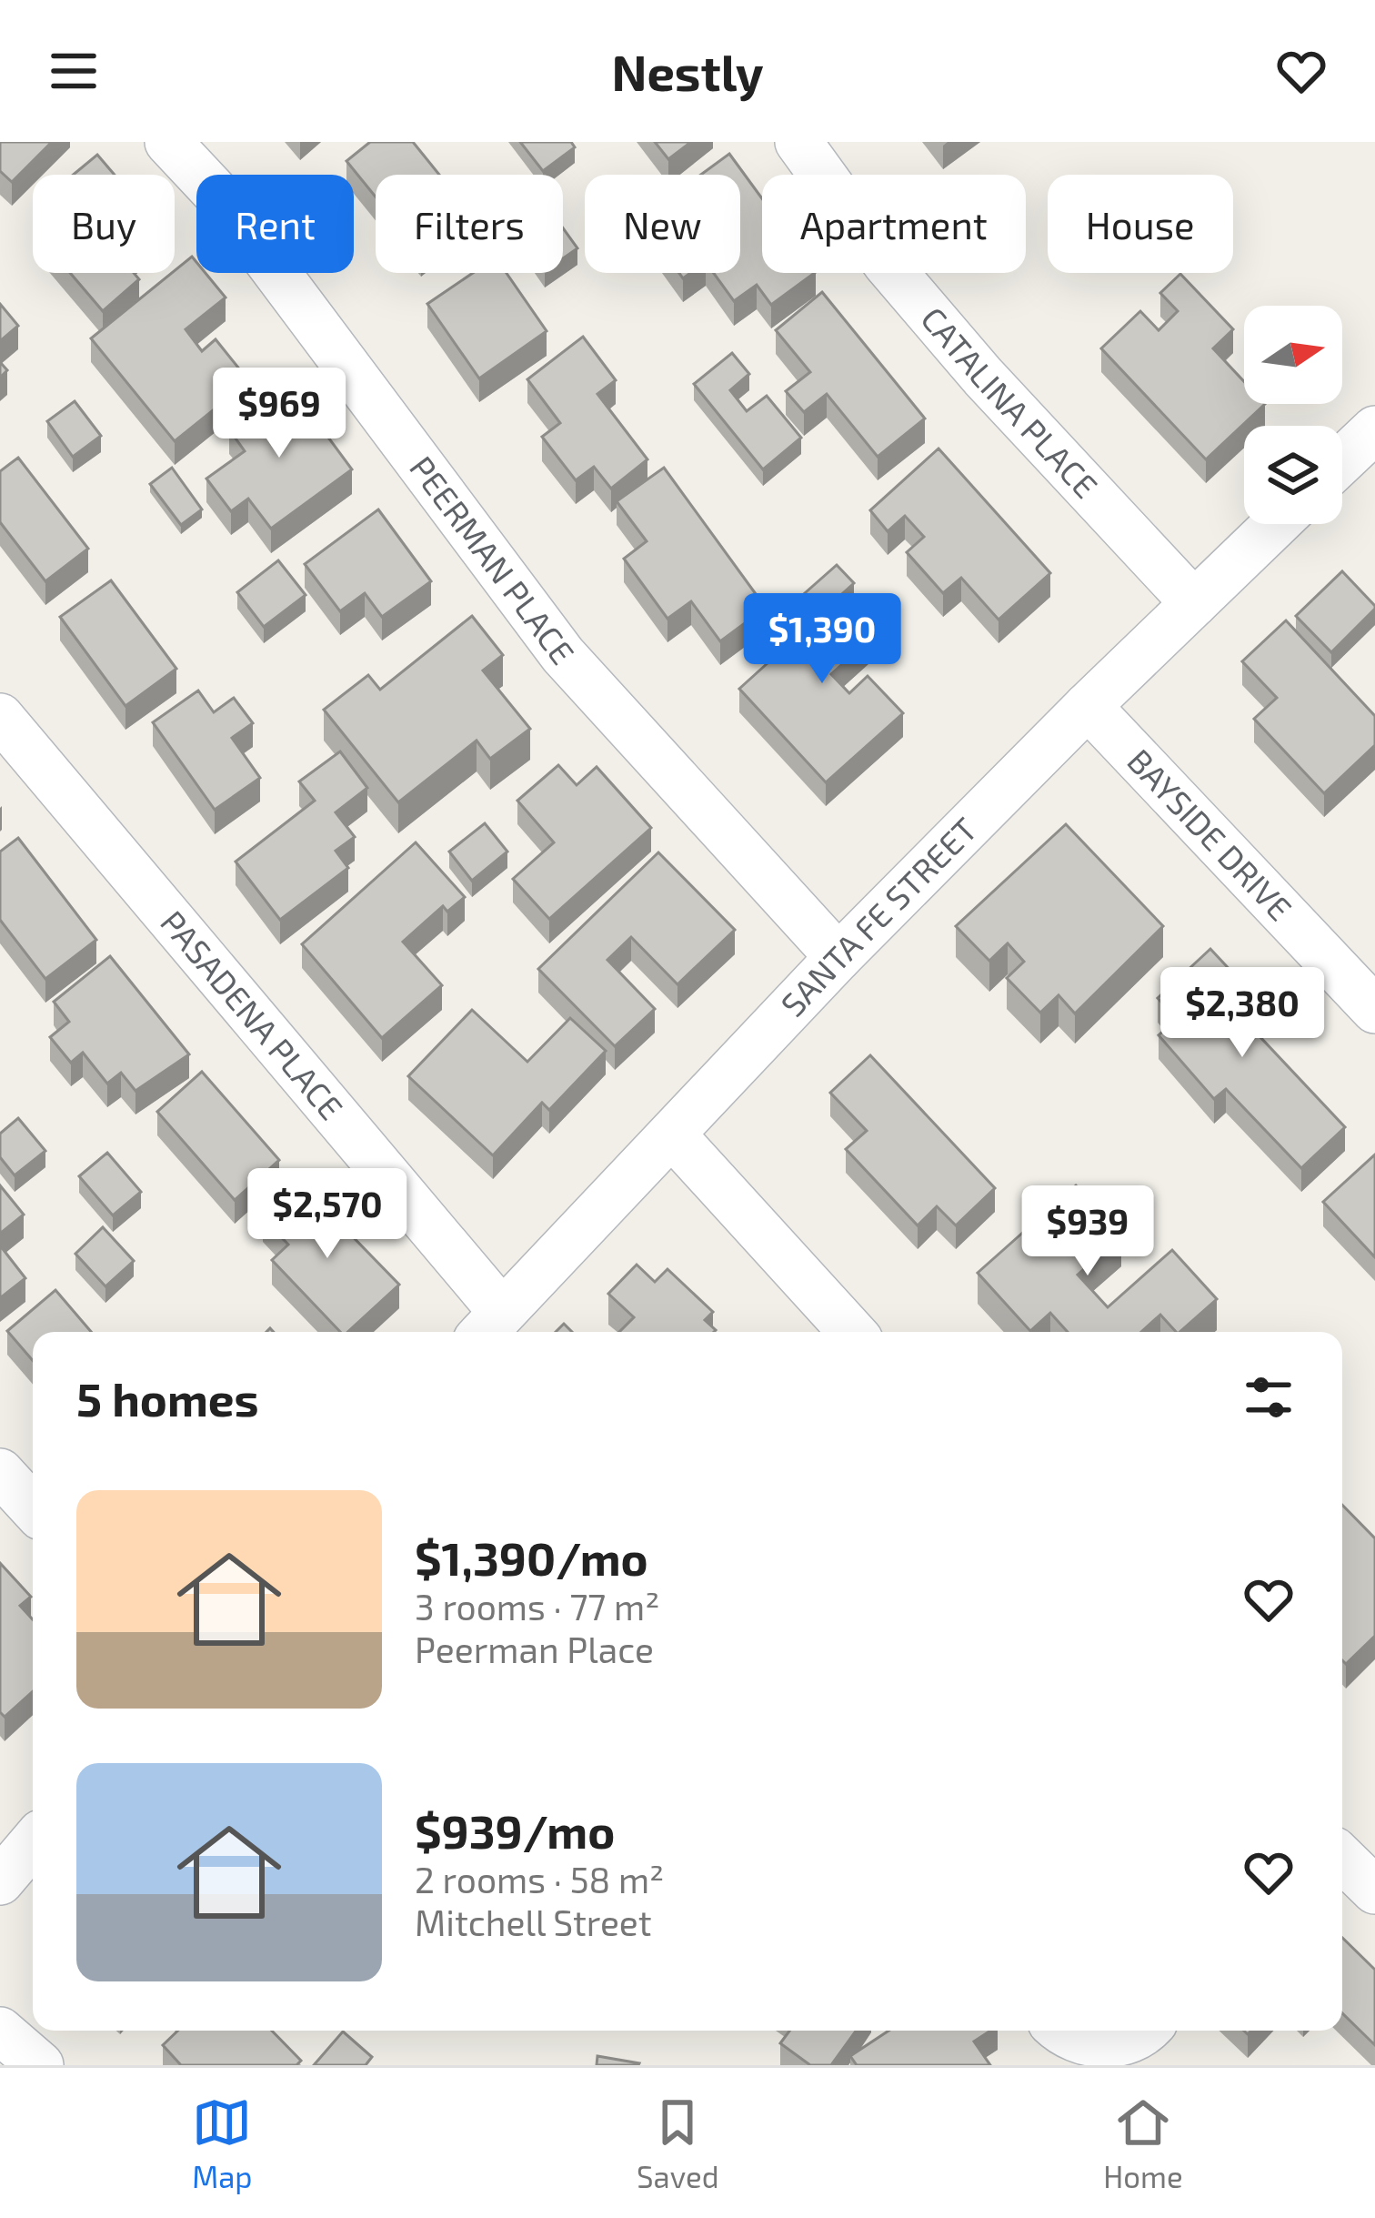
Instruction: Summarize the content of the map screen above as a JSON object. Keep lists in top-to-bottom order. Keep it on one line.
{"streets":{"street":["CATALINA PLACE","PEERMAN PLACE","BAYSIDE DRIVE","SANTA FE STREET","PASADENA PLACE"]},"crossings":[["CATALINA PLACE","SANTA FE STREET"],["PEERMAN PLACE","SANTA FE STREET"],["BAYSIDE DRIVE","SANTA FE STREET"],["SANTA FE STREET","PASADENA PLACE"]],"north":"right","page":{"header":"Nestly","chip":["Buy","Rent","Filters","New","Apartment","House"],"price":["$969","$1,390","$2,380","$2,570","$939"],"heading":"5 homes","list":[{"name":"$1,390/mo","note":"3 rooms · 77 m² · Peerman Place"},{"name":"$939/mo","note":"2 rooms · 58 m² · Mitchell Street"}],"tabs":["Map","Saved","Home"]}}
